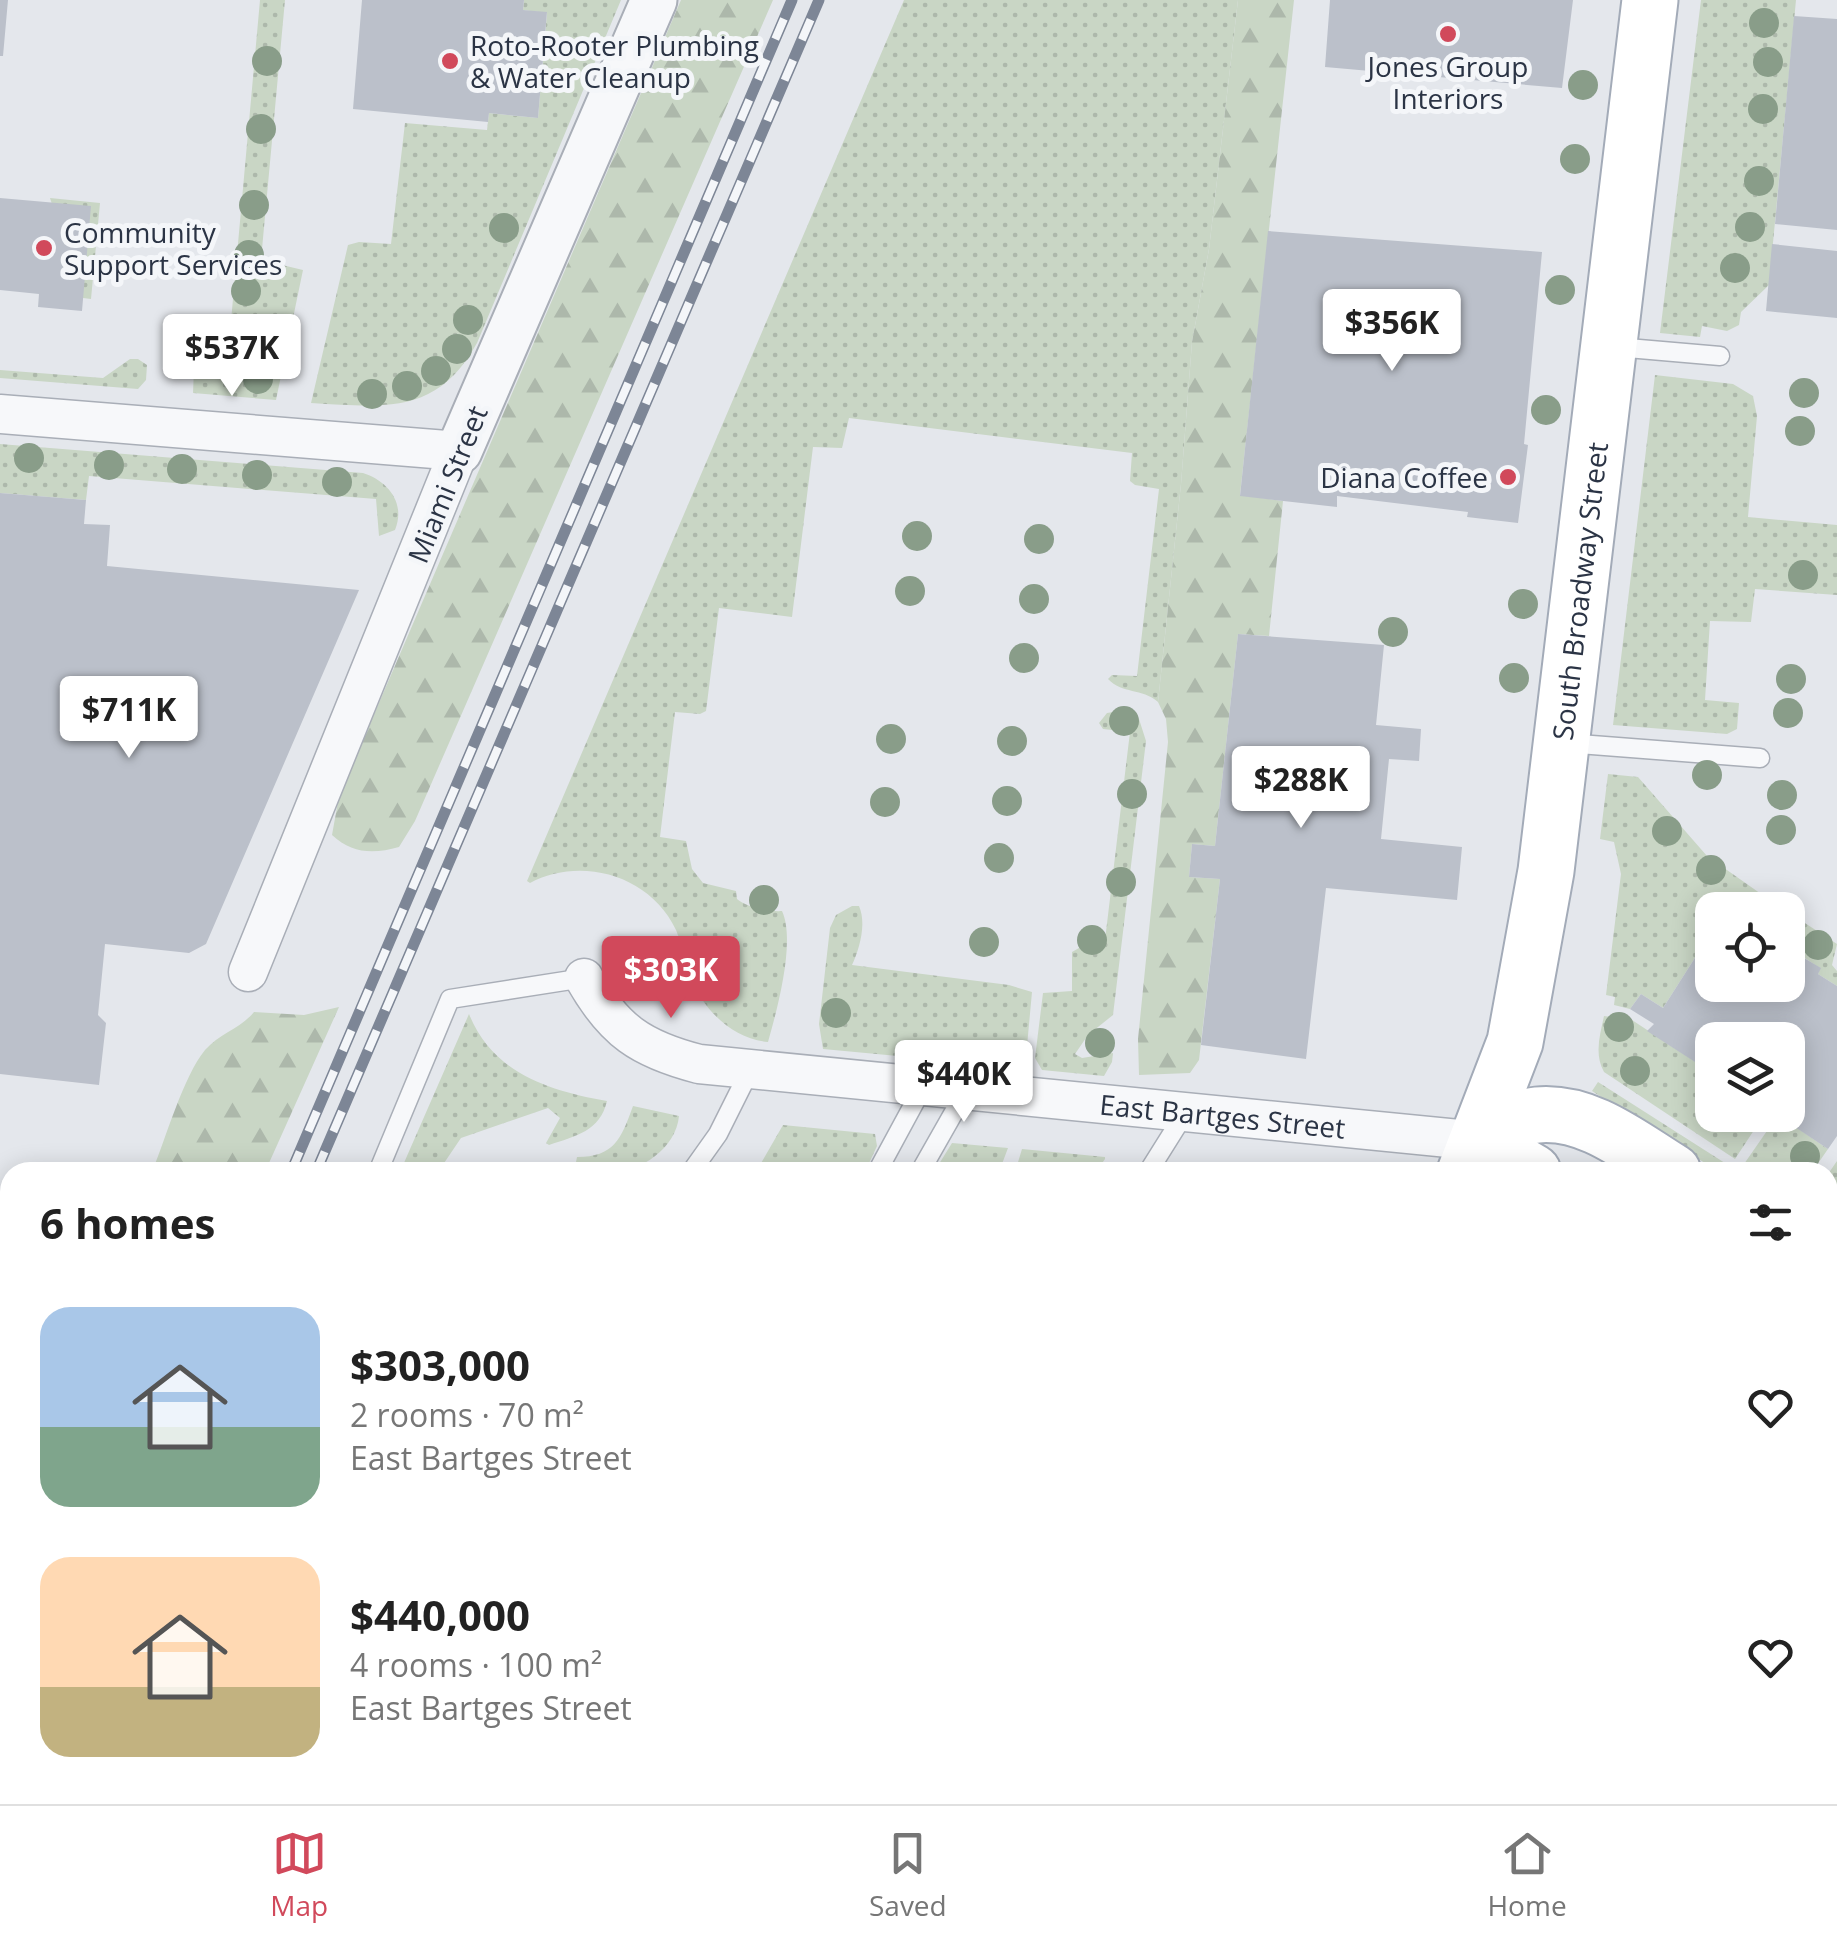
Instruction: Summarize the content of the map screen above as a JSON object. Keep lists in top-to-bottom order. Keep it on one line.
{"streets":{"main road":["South Broadway Street"],"street":["Miami Street","East Bartges Street"]},"crossings":[["South Broadway Street","East Bartges Street"]],"places":["Jones Group Interiors","Roto-Rooter Plumbing & Water Cleanup","Community Support Services","Diana Coffee"],"page":{"price":["$356K","$537K","$711K","$288K","$303K","$440K"],"heading":"6 homes","list":[{"name":"$303,000","note":"2 rooms · 70 m² · East Bartges Street"},{"name":"$440,000","note":"4 rooms · 100 m² · East Bartges Street"}],"tabs":["Map","Saved","Home"]}}
